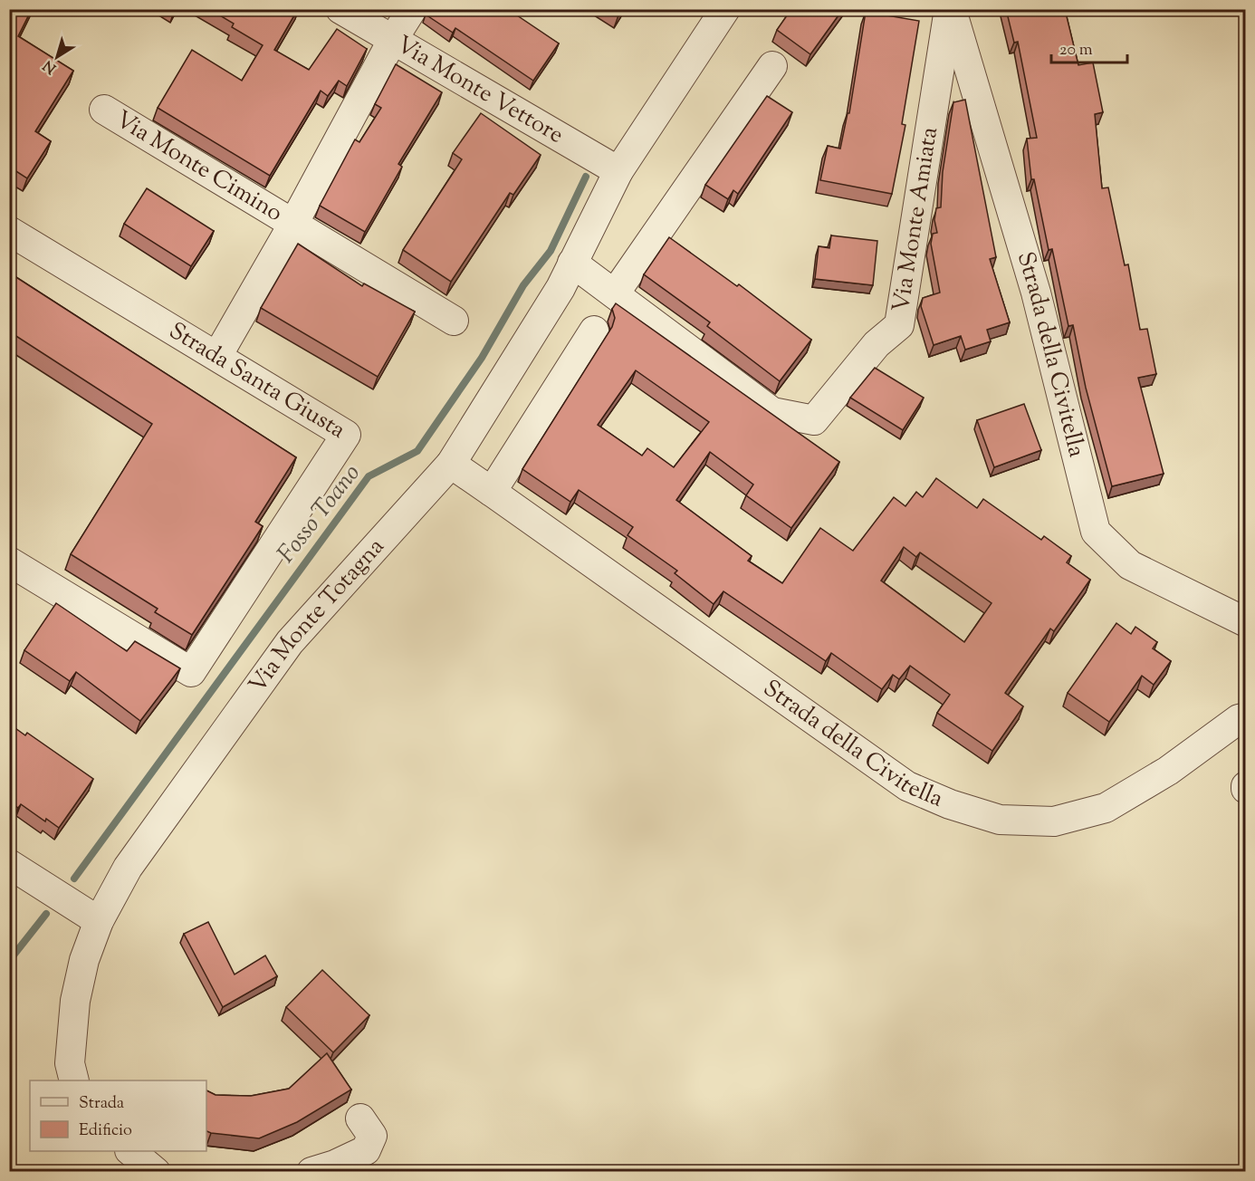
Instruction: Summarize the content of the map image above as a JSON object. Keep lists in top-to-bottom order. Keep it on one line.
{"streets":{"street":["Via Monte Vettore","Via Monte Cimino","Via Monte Amiata","Strada della Civitella","Strada Santa Giusta","Via Monte Totagna"]},"crossings":[["Via Monte Vettore","Via Monte Cimino"],["Via Monte Vettore","Via Monte Totagna"],["Via Monte Cimino","Strada Santa Giusta"],["Via Monte Amiata","Strada della Civitella"],["Via Monte Amiata","Via Monte Totagna"],["Strada della Civitella","Via Monte Totagna"]],"water":["Fosso Toano"],"legend":["Strada","Edificio"],"scale_bar":"20 m","north":"bottom left"}
